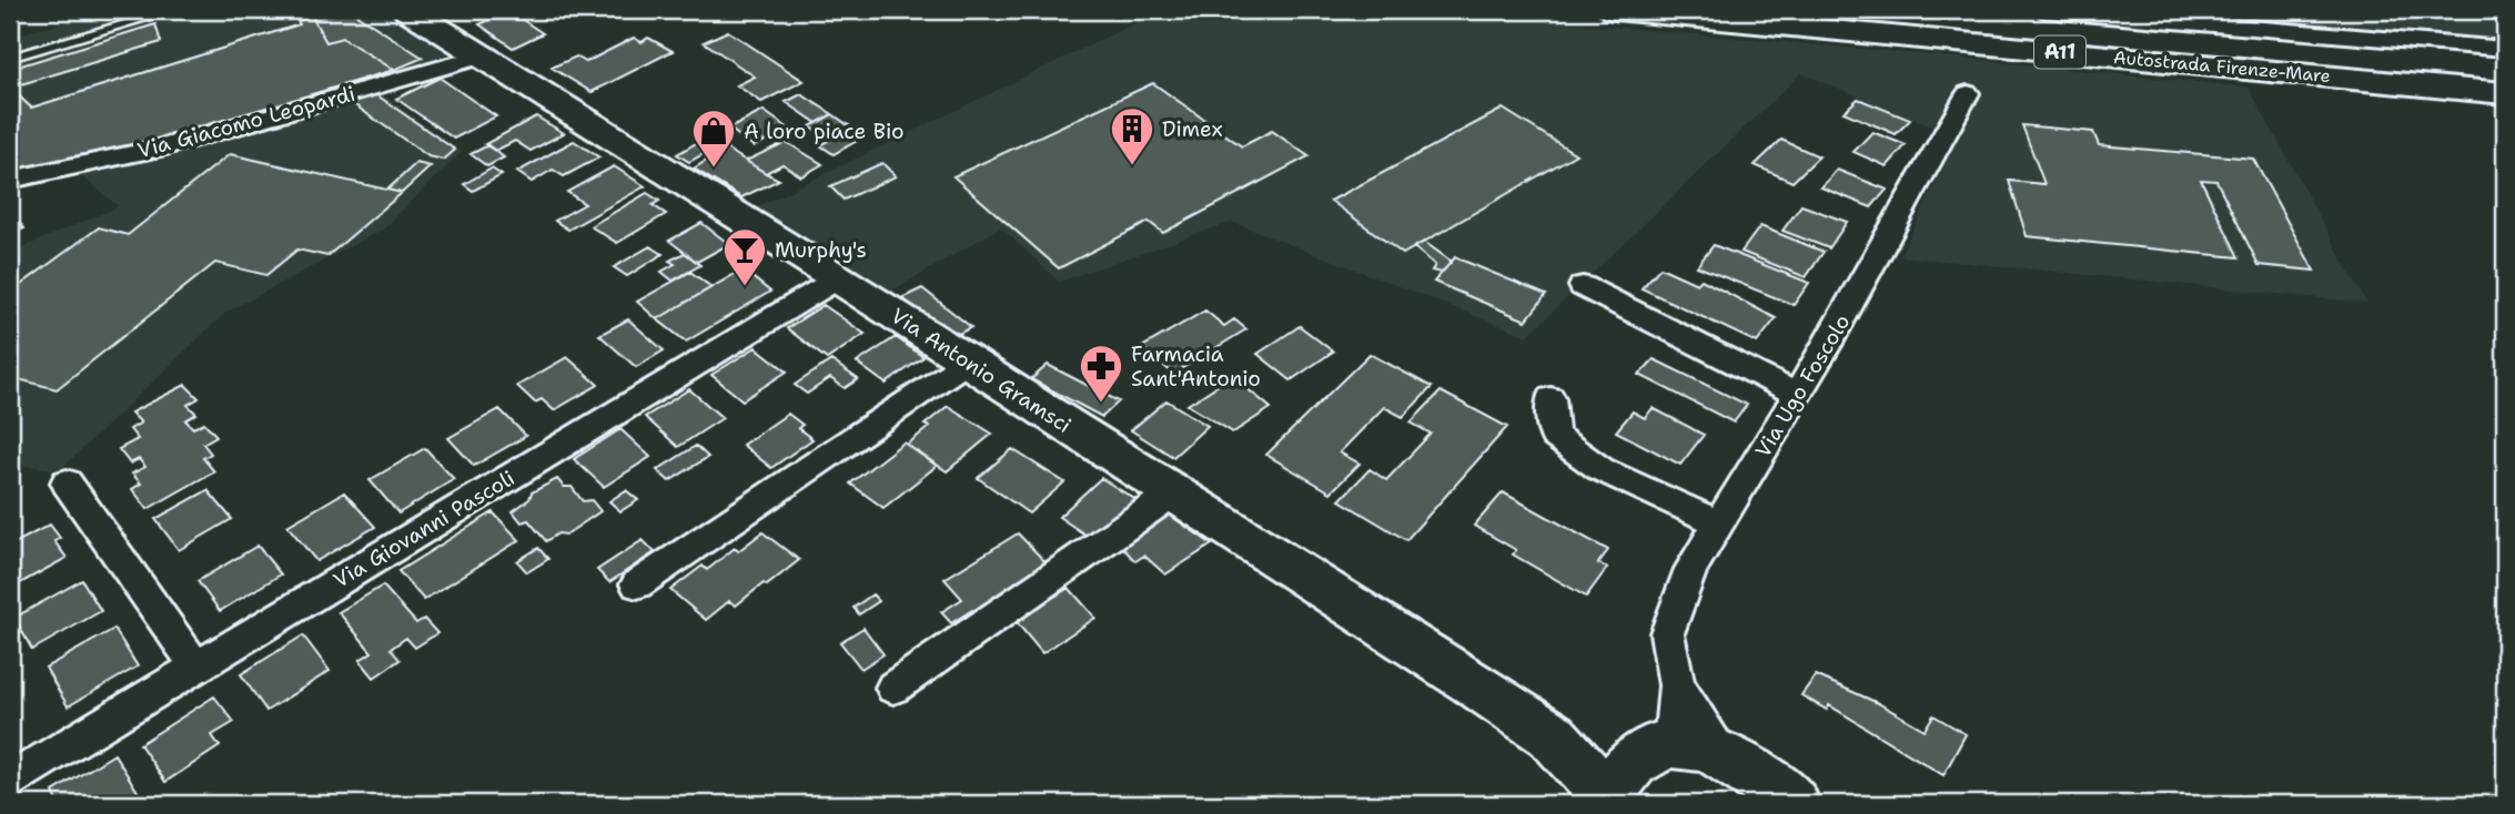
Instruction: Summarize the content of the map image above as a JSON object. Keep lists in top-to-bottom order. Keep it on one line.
{"streets":{"main road":["A11","Autostrada Firenze-Mare","Via Antonio Gramsci"],"street":["Via Giacomo Leopardi","Via Ugo Foscolo","Via Giovanni Pascoli"]},"crossings":[["Via Giacomo Leopardi","Via Antonio Gramsci"],["Via Antonio Gramsci","Via Ugo Foscolo"],["Via Antonio Gramsci","Via Giovanni Pascoli"]],"places":{"building":["Dimex"],"shop":["A loro piace Bio"],"bar":["Murphy's"],"pharmacy":["Farmacia Sant'Antonio"]}}
